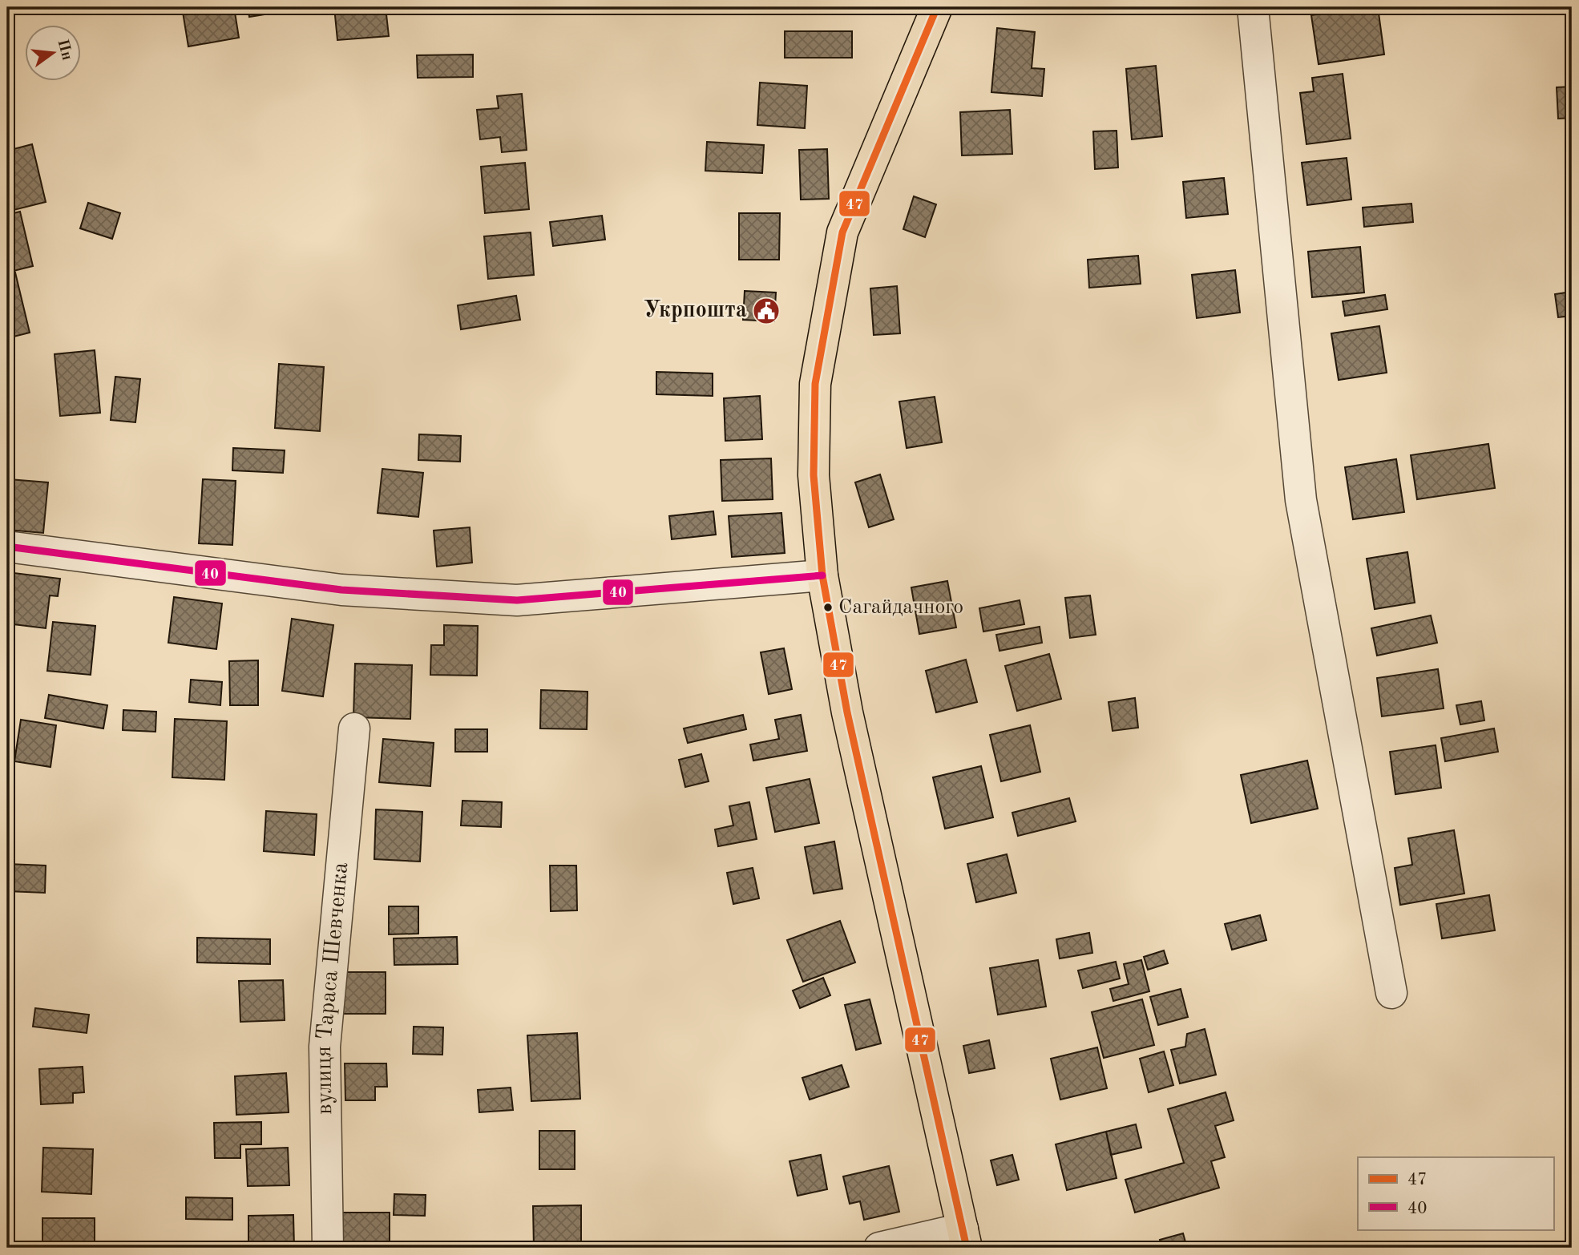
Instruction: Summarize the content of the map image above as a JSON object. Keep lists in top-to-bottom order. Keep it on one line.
{"streets":{"street":["вулиця Тараса Шевченка"]},"places":{"public building":["Укрпошта"],"other":["Сагайдачного"]},"lines":["transit line 47","transit line 40"],"legend":["47","40"],"north":"right"}
